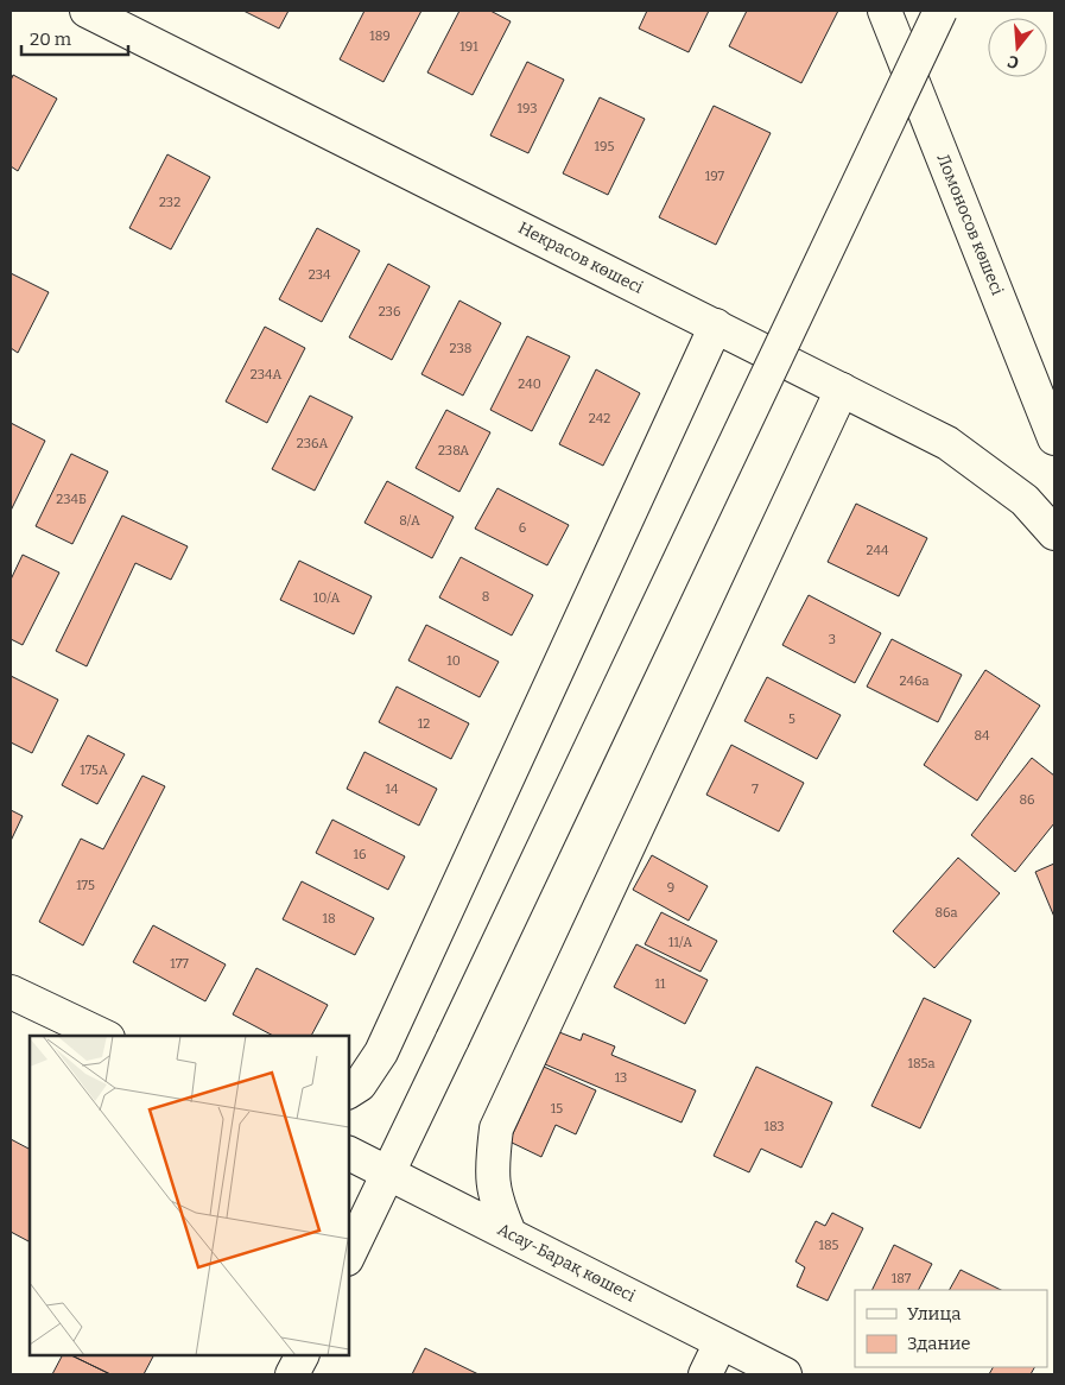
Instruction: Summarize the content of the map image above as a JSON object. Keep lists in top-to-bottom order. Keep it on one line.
{"streets":{"main road":["Ломоносов көшесі","Некрасов көшесі","Асау-Барақ көшесі"]},"house_numbers":["189","191","193","195","197","232","234","236","238","234А","240","242","236А","238А","234Б","8/А","6","244","8","10/А","3","10","246а","5","12","84","175А","14","7","86","16","175","9","86а","18","11/А","177","11","185а","13","15","183","185","187"],"legend":["Улица","Здание"],"scale_bar":"20 m","north":"bottom"}
